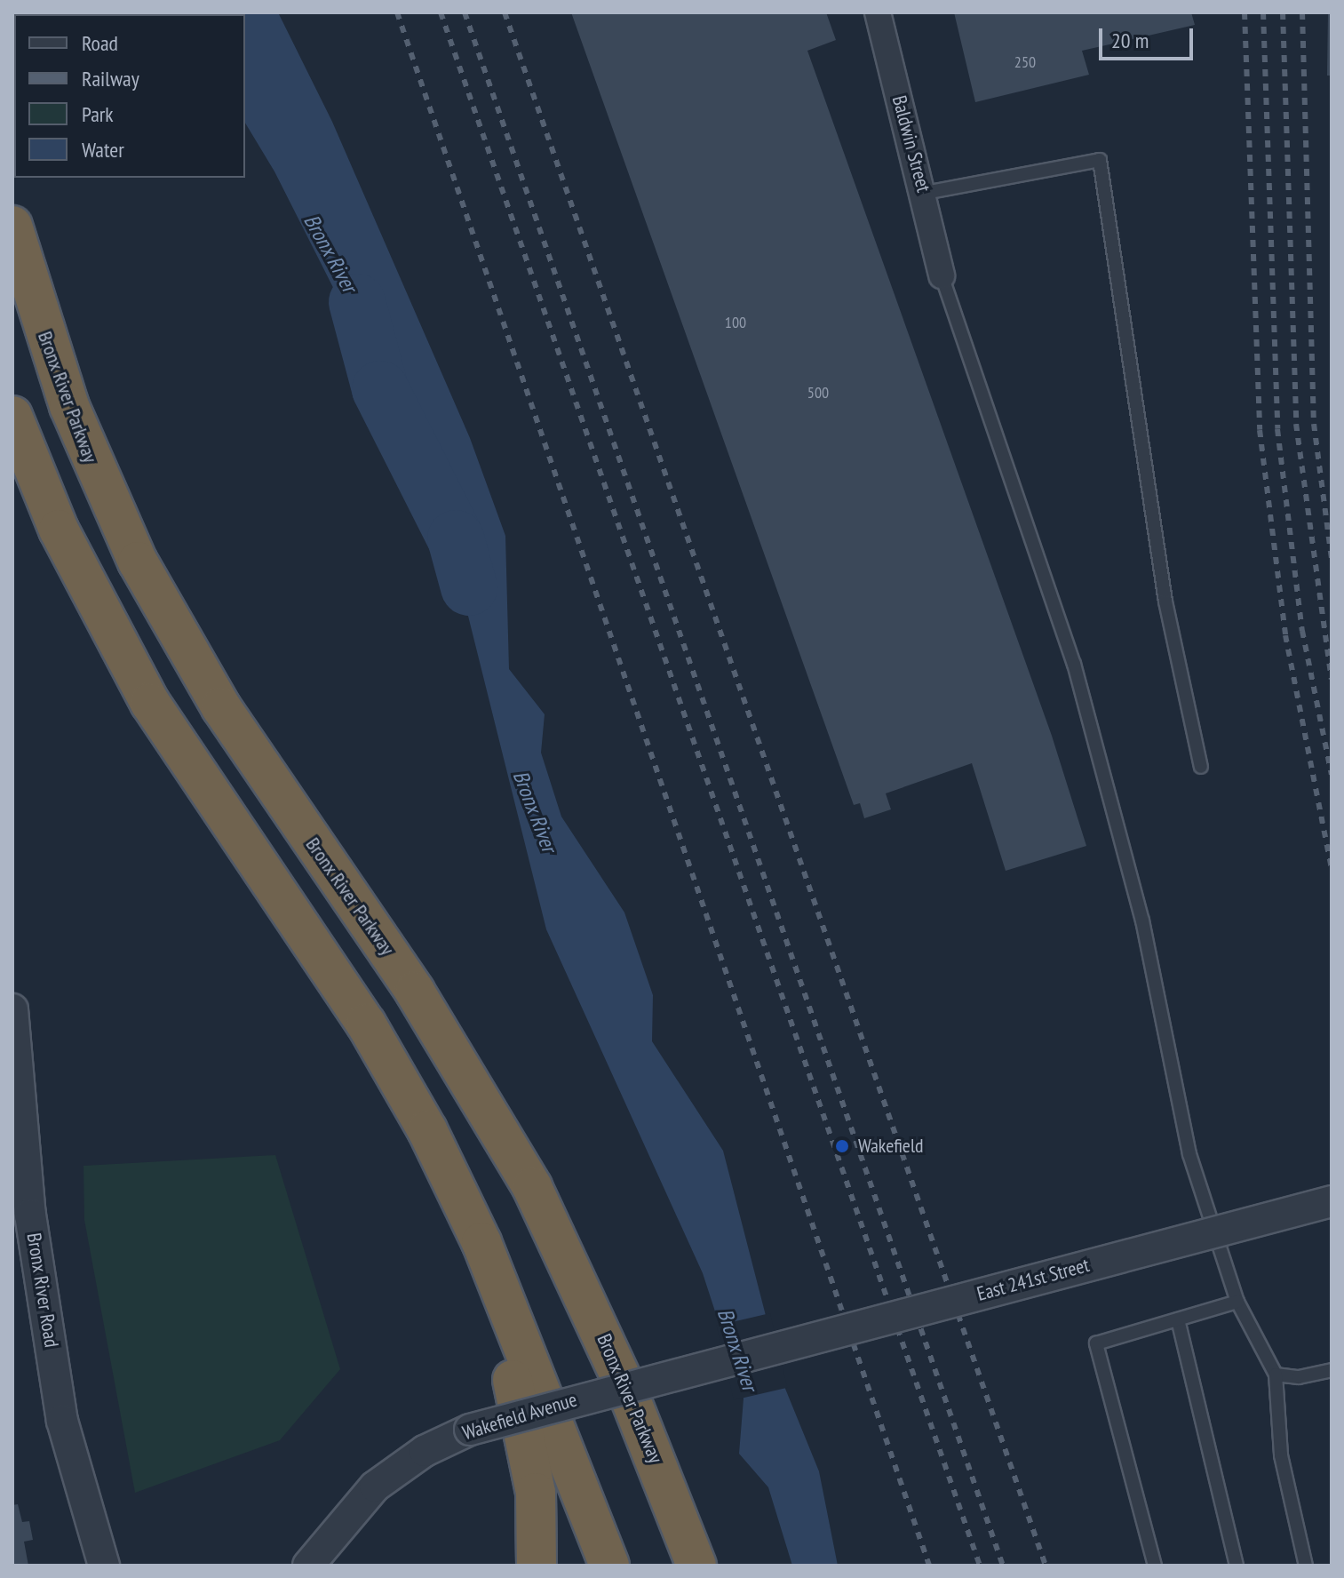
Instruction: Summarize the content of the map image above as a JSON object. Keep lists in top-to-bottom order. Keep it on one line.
{"streets":{"highway":["Bronx River Parkway"],"street":["Baldwin Street","East 241st Street","Bronx River Road","Wakefield Avenue"]},"crossings":[["East 241st Street","Wakefield Avenue"]],"water":["Bronx River"],"places":["Wakefield"],"house_numbers":["250","100","500"],"legend":["Road","Railway","Park","Water"],"scale_bar":"20 m"}
